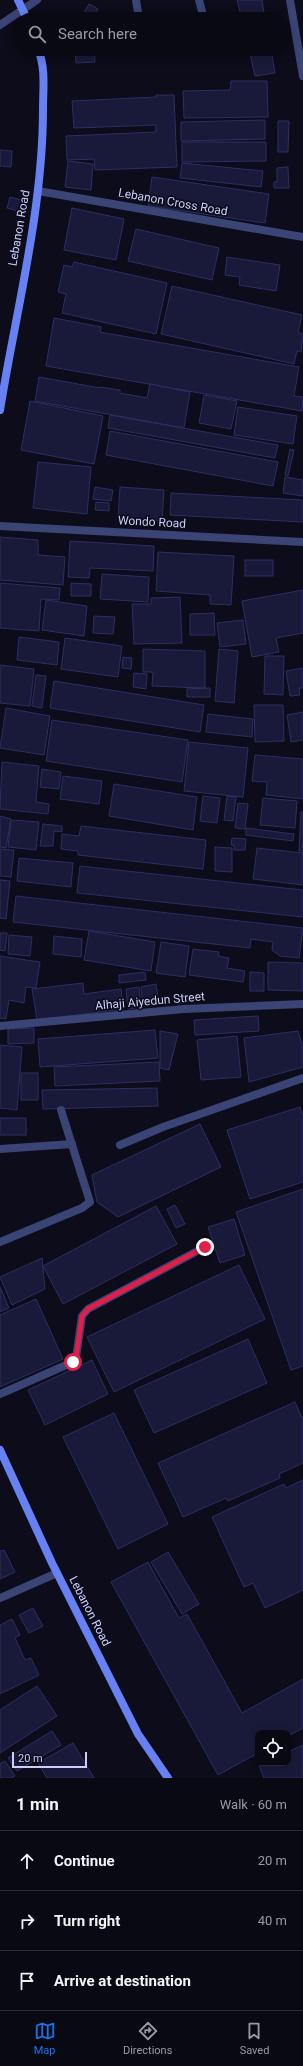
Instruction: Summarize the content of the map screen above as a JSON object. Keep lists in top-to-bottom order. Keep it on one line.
{"streets":{"main road":["Lebanon Road"],"street":["Lebanon Cross Road","Wondo Road","Alhaji Aiyedun Street"]},"crossings":[["Lebanon Cross Road","Lebanon Road"]],"scale_bar":"20 m","page":{"search":"Search here","scale":"20 m","heading":["1 min","Walk · 60 m"],"list":[["Continue","20 m"],["Turn right","40 m"],"Arrive at destination"],"nav":["Map","Directions","Saved"]}}
